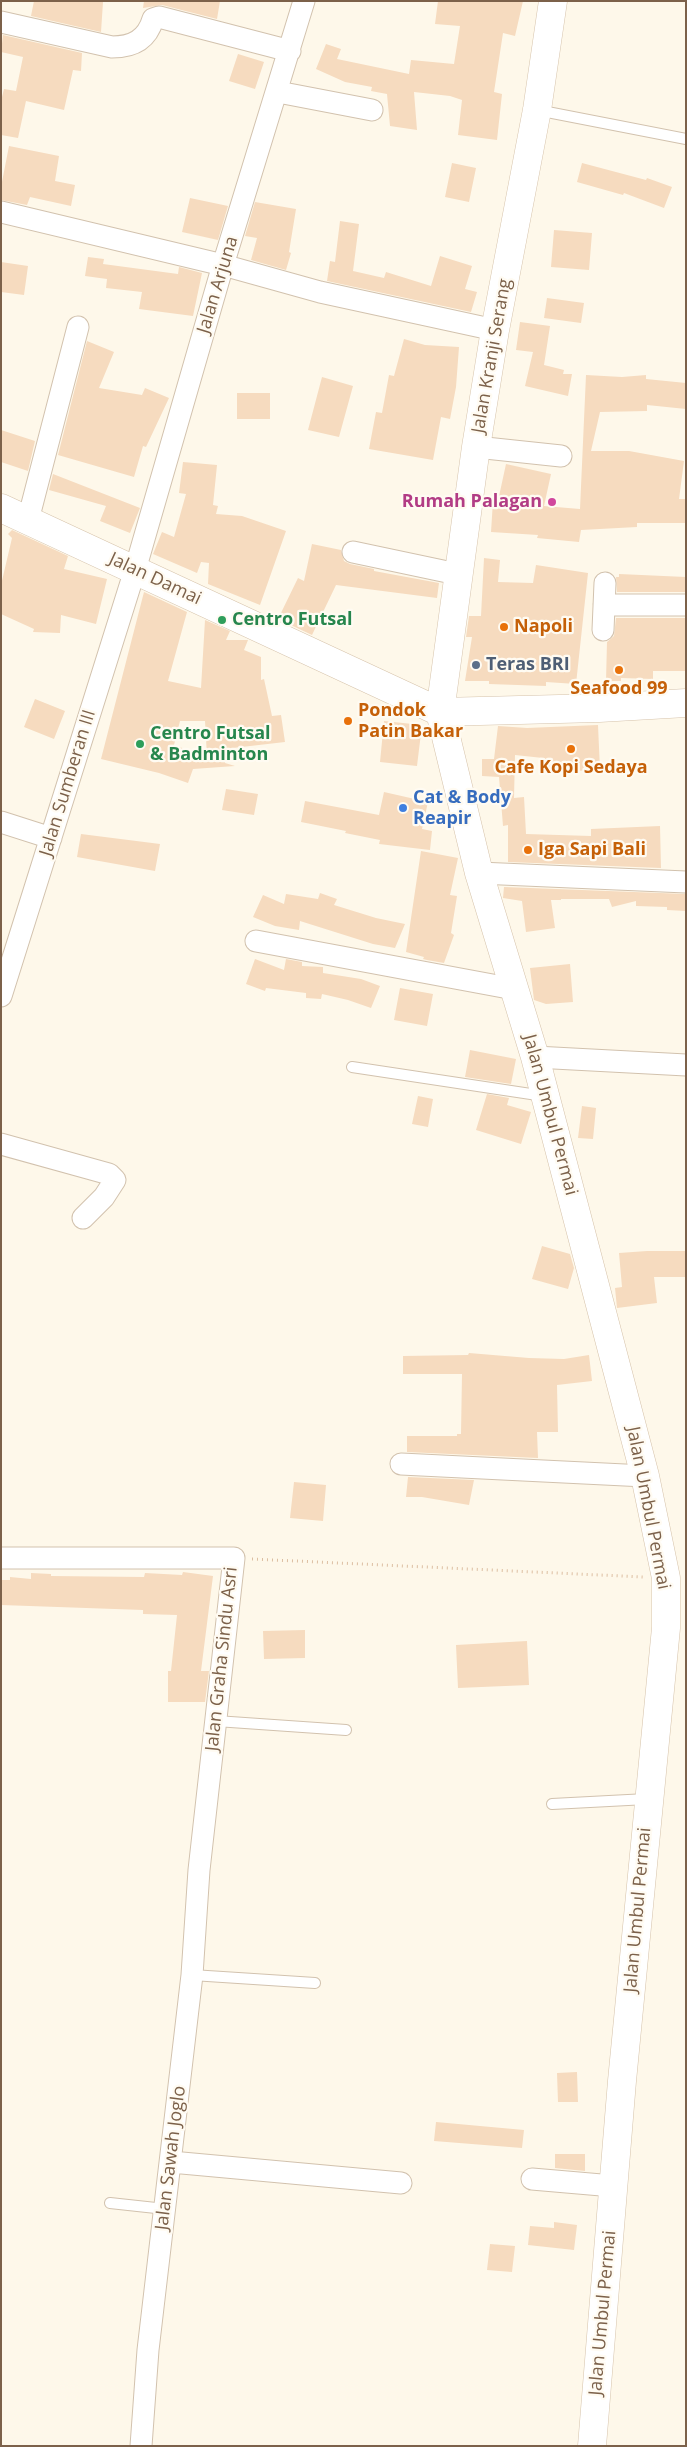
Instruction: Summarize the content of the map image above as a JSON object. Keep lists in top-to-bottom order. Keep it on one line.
{"streets":{"main road":["Jalan Kranji Serang","Jalan Damai","Jalan Umbul Permai"],"street":["Jalan Arjuna","Jalan Sumberan III","Jalan Graha Sindu Asri","Jalan Sawah Joglo"]},"crossings":[["Jalan Arjuna","Jalan Damai"],["Jalan Arjuna","Jalan Sumberan III"],["Jalan Kranji Serang","Jalan Damai"],["Jalan Kranji Serang","Jalan Umbul Permai"],["Jalan Damai","Jalan Sumberan III"],["Jalan Damai","Jalan Umbul Permai"],["Jalan Graha Sindu Asri","Jalan Sawah Joglo"]],"places":["Rumah Palagan","Centro Futsal","Napoli","Teras BRI","Seafood 99","Pondok Patin Bakar","Centro Futsal & Badminton","Cafe Kopi Sedaya","Cat & Body Reapir","Iga Sapi Bali"]}
